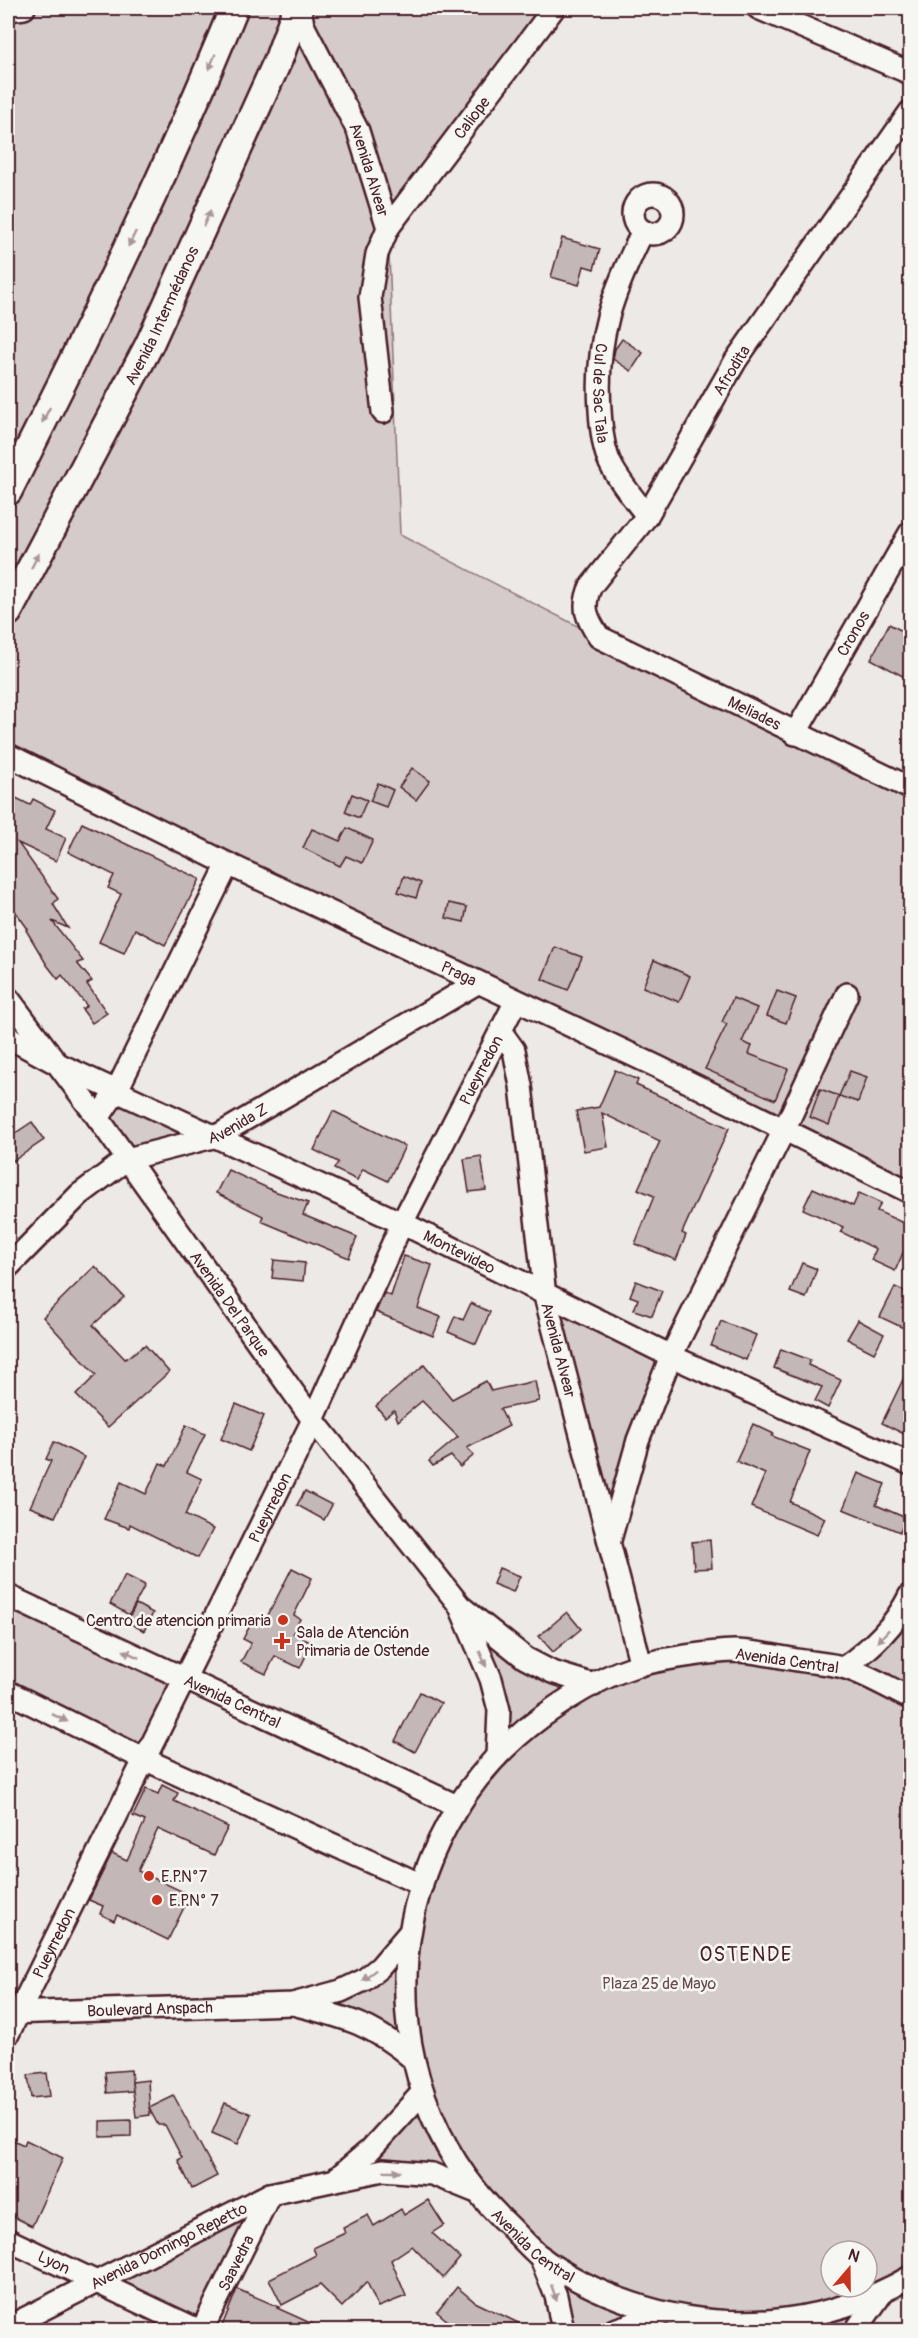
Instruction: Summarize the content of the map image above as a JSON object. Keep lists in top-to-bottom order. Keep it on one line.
{"streets":{"main road":["Avenida Intermédanos"],"street":["Caliope","Avenida Alvear","Afrodita","Cul de Sac Tala","Cronos","Meliades","Praga","Pueyrredon","Avenida Z","Montevideo","Avenida Del Parque","Avenida Central","Boulevard Anspach","Avenida Domingo Repetto","Lyon","Saavedra"]},"crossings":[["Caliope","Avenida Alvear"],["Avenida Alvear","Avenida Intermédanos"],["Avenida Alvear","Pueyrredon"],["Avenida Alvear","Montevideo"],["Avenida Alvear","Avenida Central"],["Afrodita","Cul de Sac Tala"],["Afrodita","Meliades"],["Cronos","Meliades"],["Praga","Pueyrredon"],["Praga","Avenida Z"],["Pueyrredon","Montevideo"],["Pueyrredon","Avenida Del Parque"],["Pueyrredon","Avenida Central"],["Pueyrredon","Boulevard Anspach"],["Avenida Z","Montevideo"],["Avenida Z","Avenida Del Parque"],["Montevideo","Avenida Del Parque"],["Avenida Del Parque","Avenida Central"],["Avenida Central","Boulevard Anspach"],["Avenida Central","Avenida Domingo Repetto"],["Avenida Domingo Repetto","Lyon"],["Avenida Domingo Repetto","Saavedra"],["Lyon","Saavedra"]],"districts":["OSTENDE"],"parks":["Plaza 25 de Mayo"],"places":{"other":["Centro de atencion primaria","E.P.N°7","E.P.N° 7"],"health":["Sala de Atención Primaria de Ostende"]},"north":"top"}
